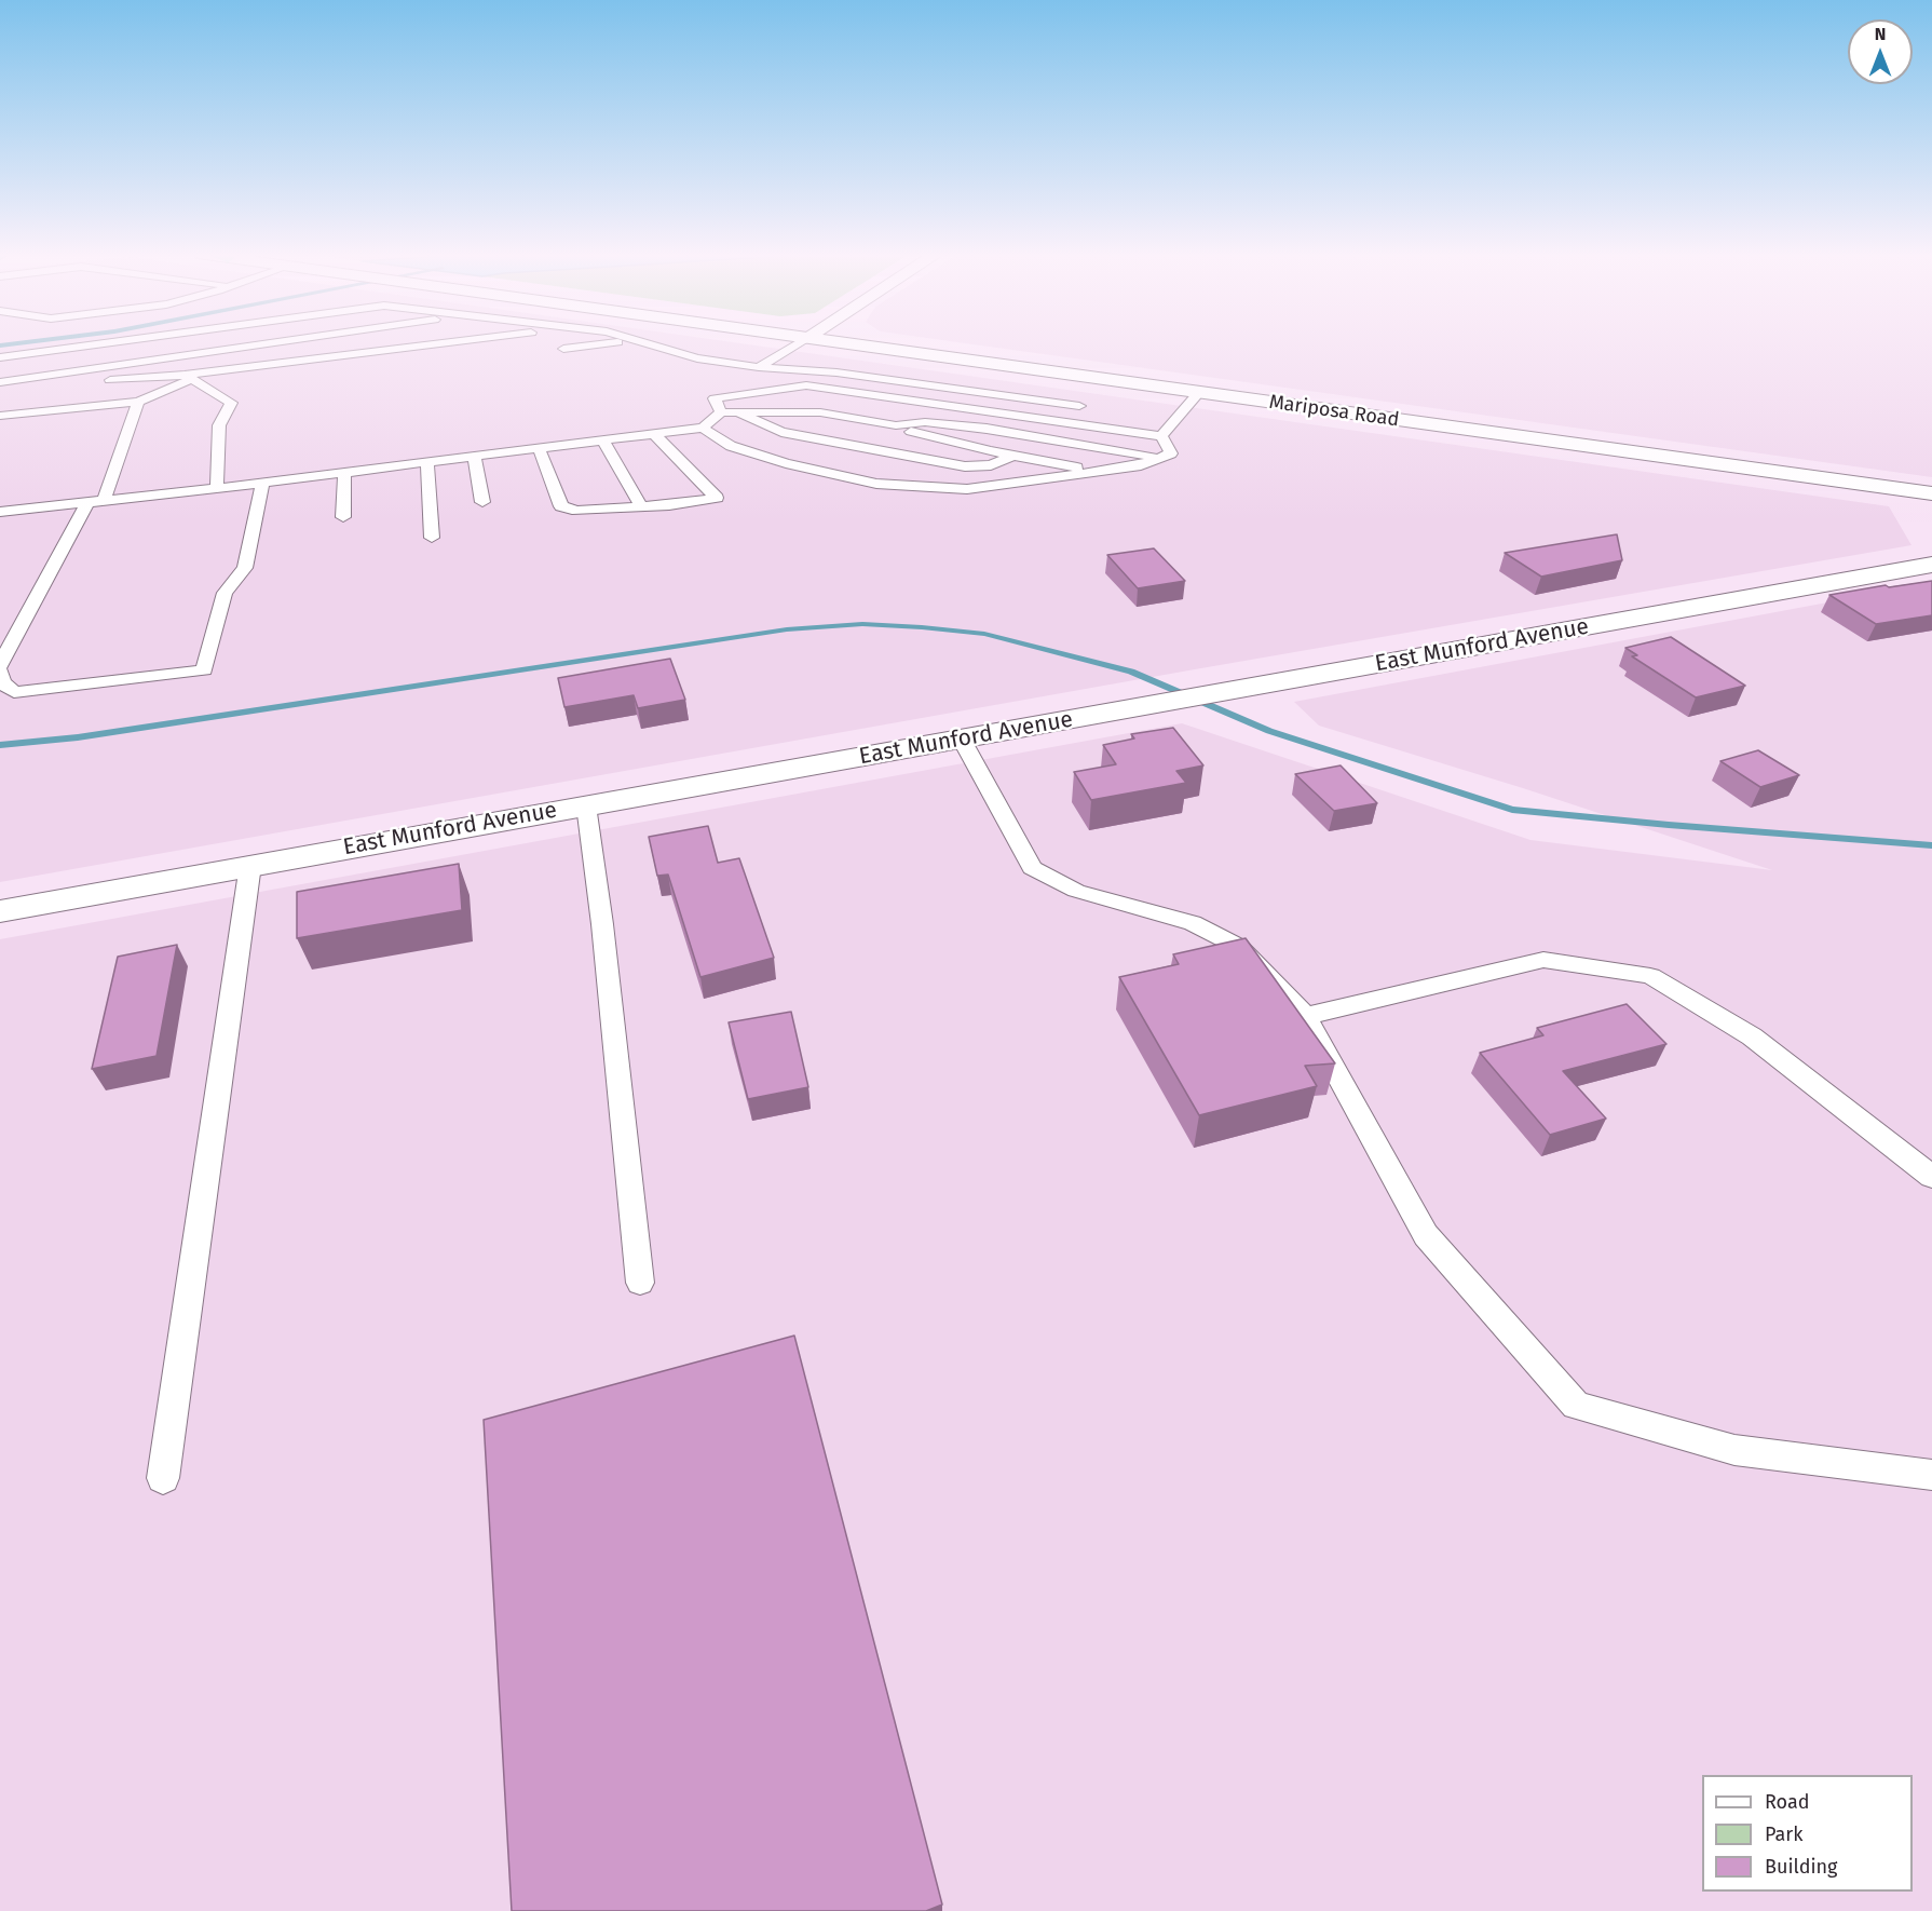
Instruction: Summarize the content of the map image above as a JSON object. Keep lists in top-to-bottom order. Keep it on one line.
{"streets":{"main road":["Mariposa Road","East Munford Avenue"]},"legend":["Road","Park","Building"],"north":"top"}
